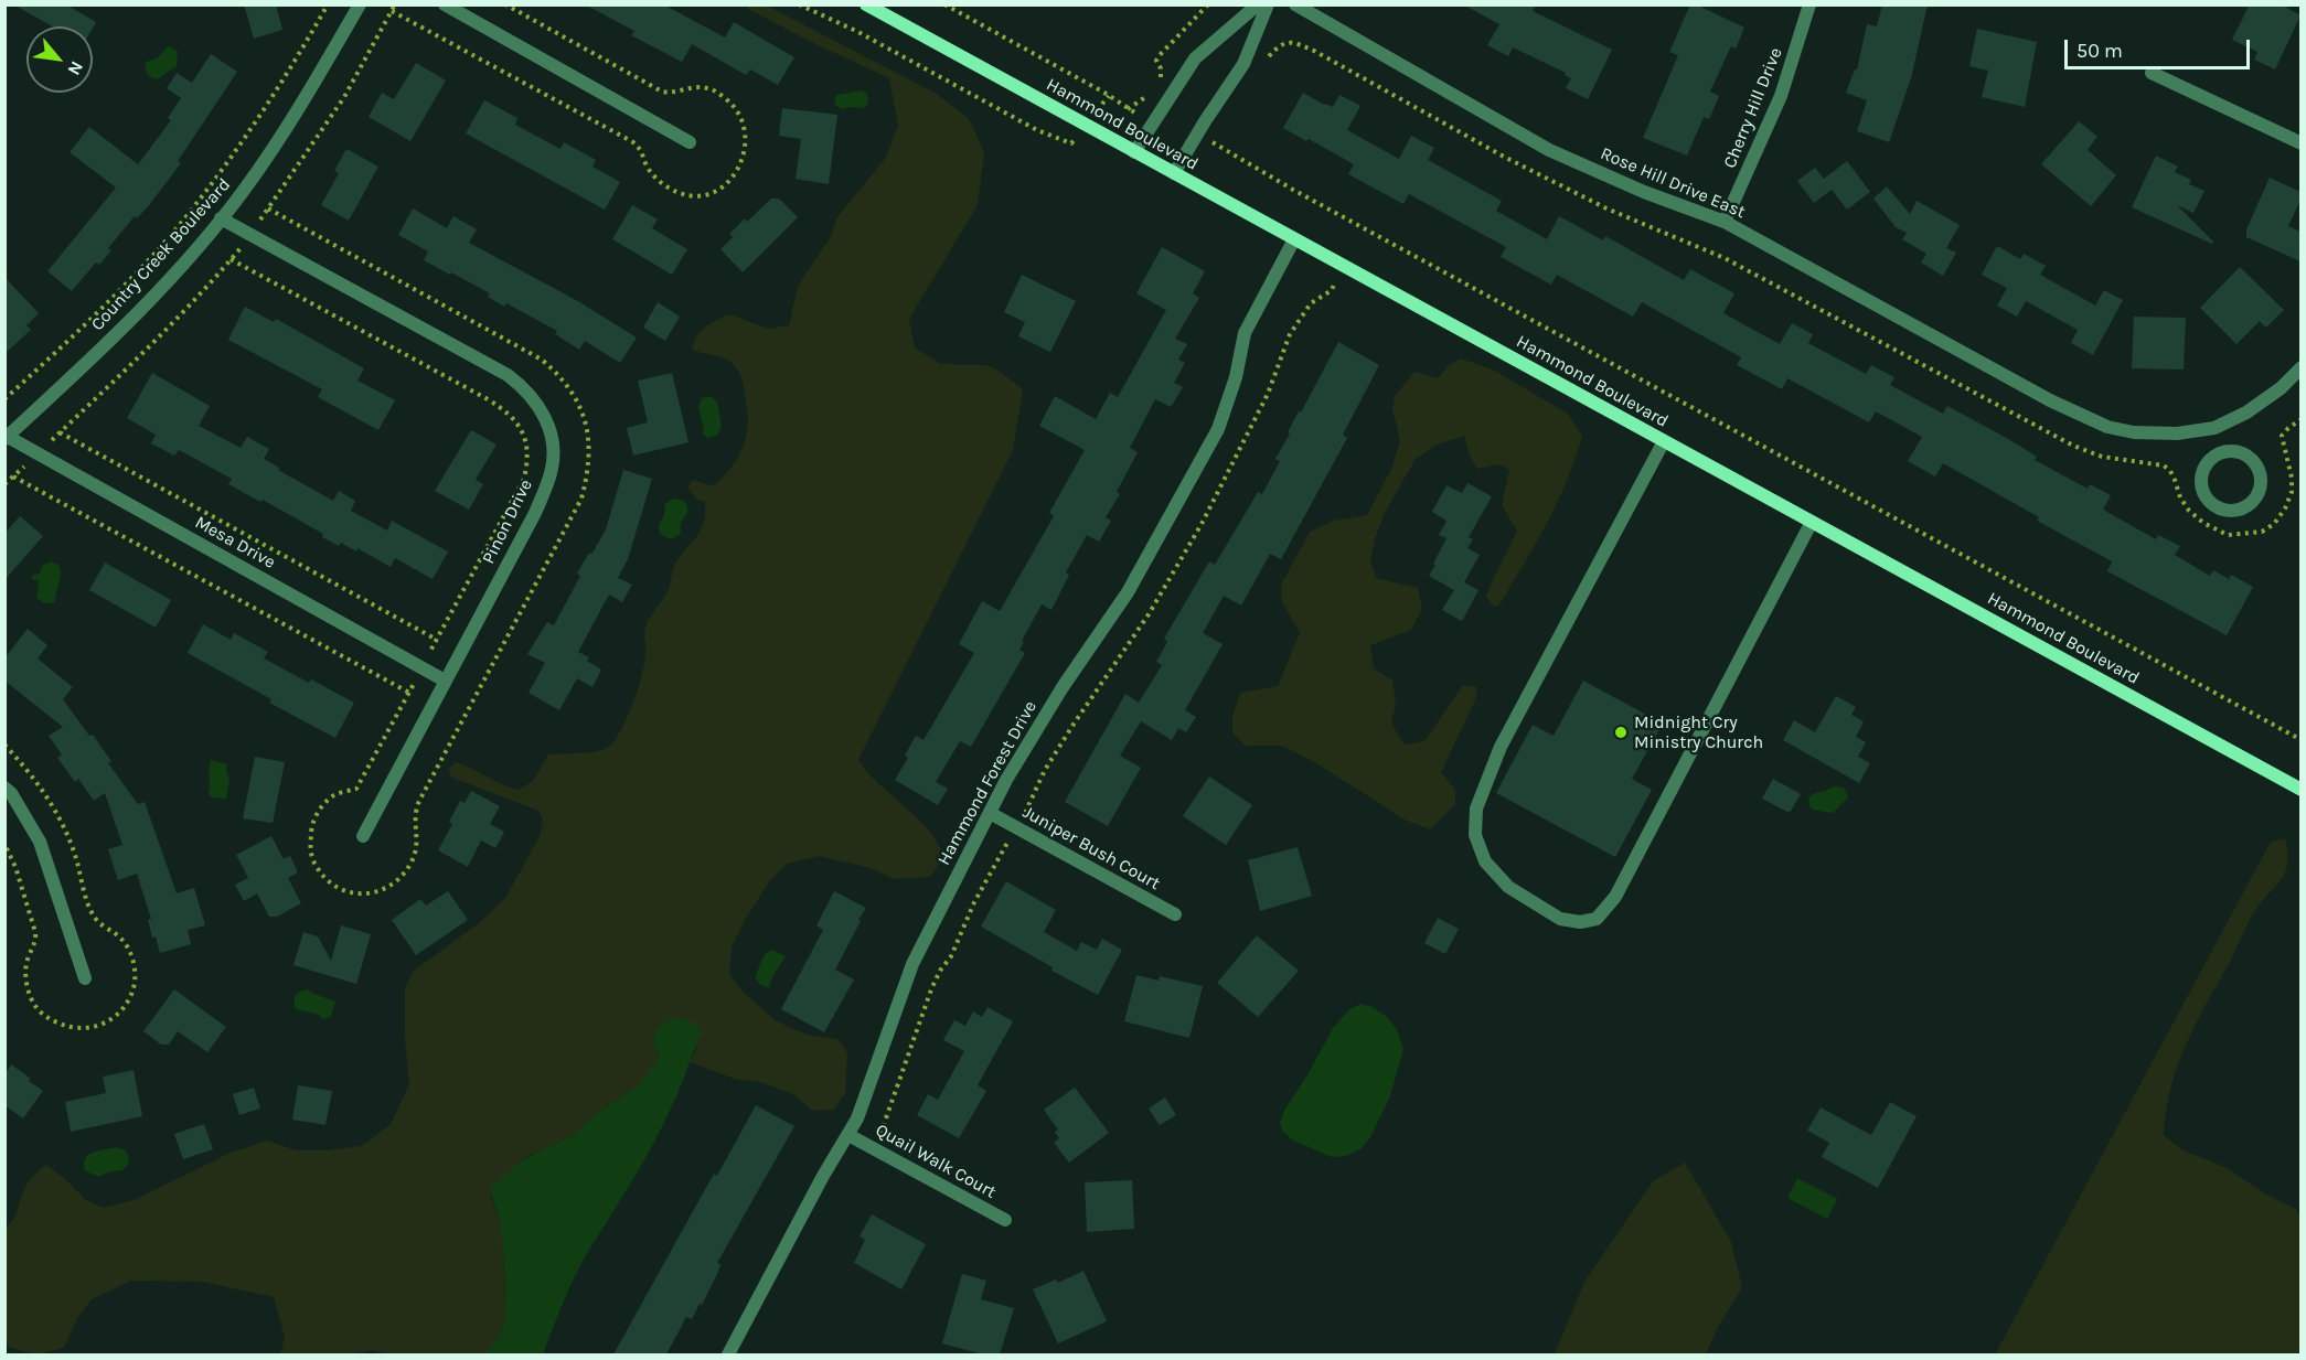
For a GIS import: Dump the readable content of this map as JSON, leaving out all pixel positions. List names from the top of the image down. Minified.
{"streets":{"street":["Cherry Hill Drive","Hammond Boulevard","Rose Hill Drive East","Country Creek Boulevard","Pinon Drive","Mesa Drive","Hammond Forest Drive","Juniper Bush Court","Quail Walk Court"]},"crossings":[["Cherry Hill Drive","Rose Hill Drive East"],["Hammond Boulevard","Hammond Forest Drive"],["Country Creek Boulevard","Pinon Drive"],["Country Creek Boulevard","Mesa Drive"],["Pinon Drive","Mesa Drive"],["Hammond Forest Drive","Juniper Bush Court"],["Hammond Forest Drive","Quail Walk Court"]],"places":["Midnight Cry Ministry Church"],"scale_bar":"50 m","north":"bottom right"}
